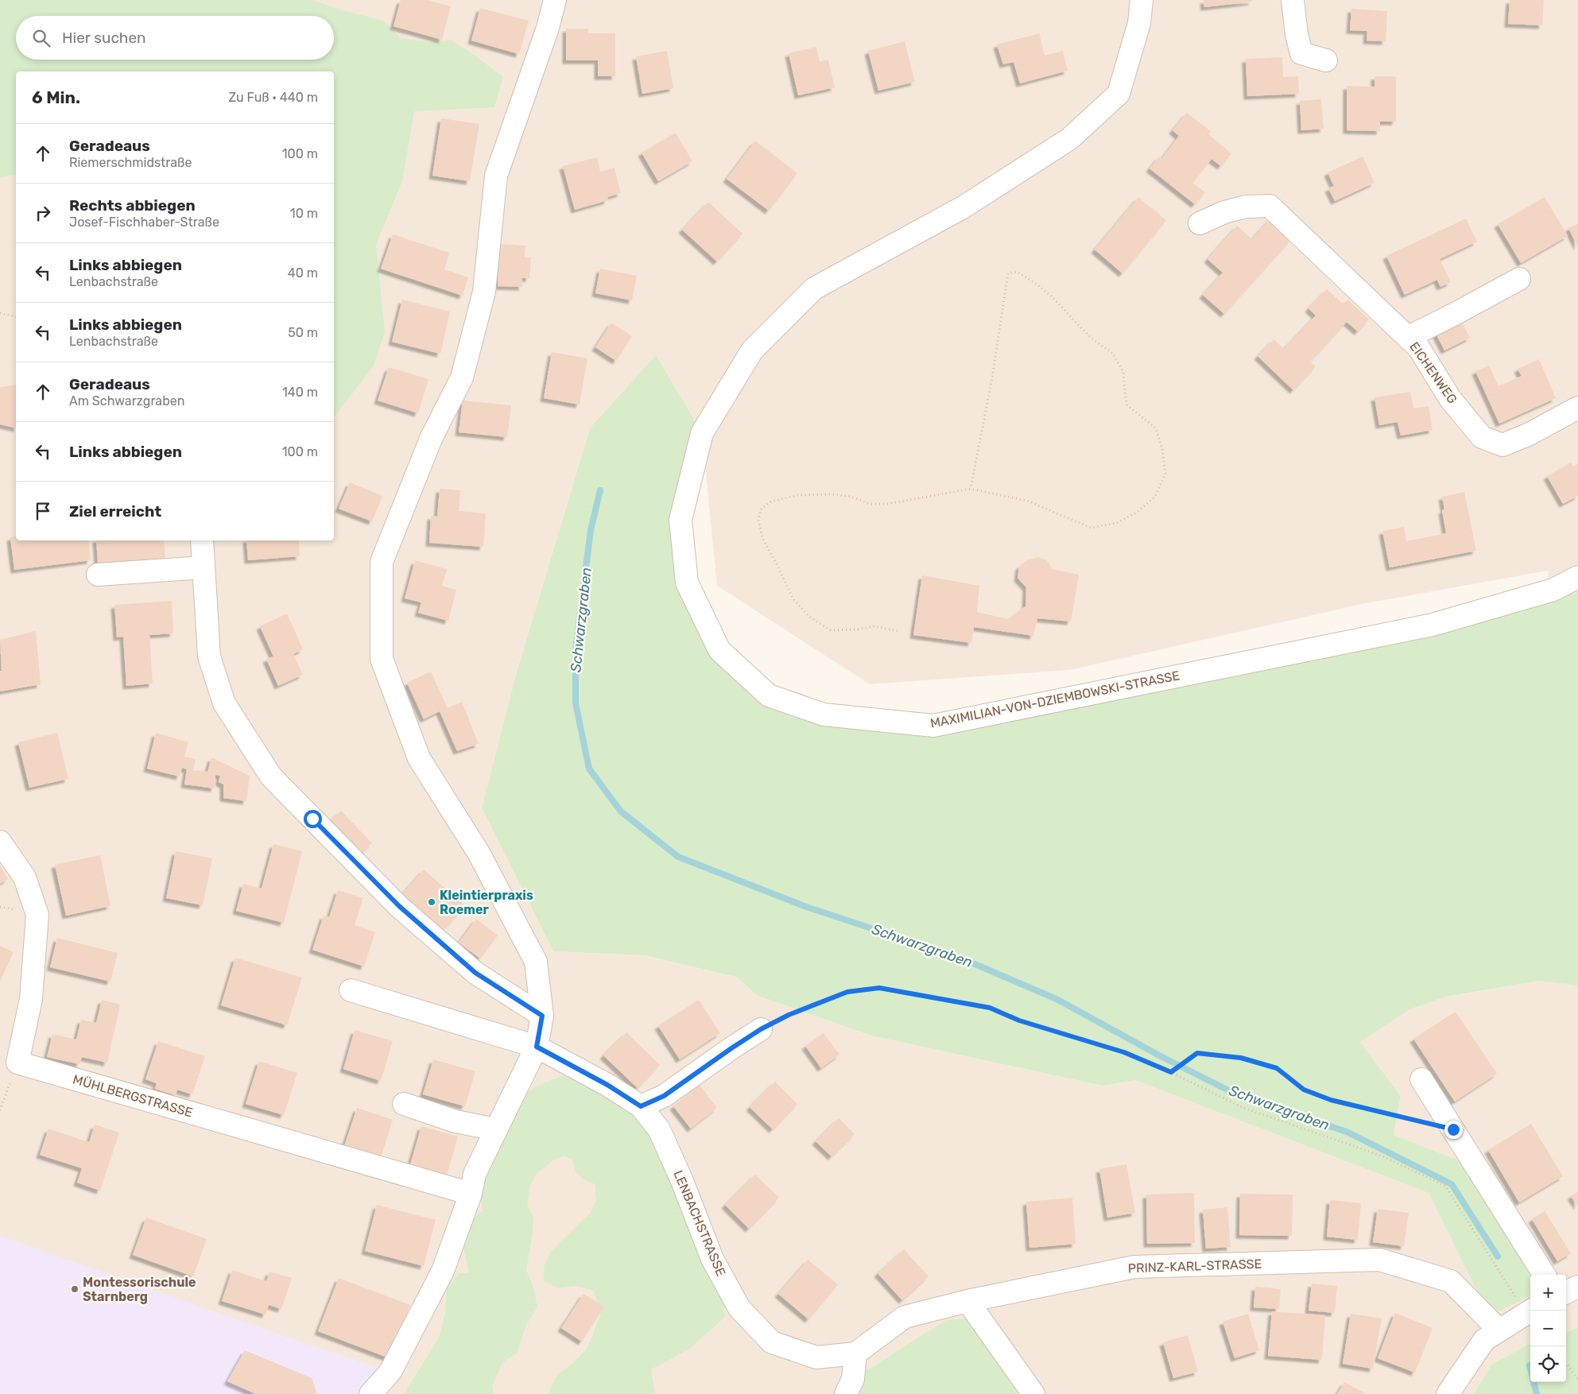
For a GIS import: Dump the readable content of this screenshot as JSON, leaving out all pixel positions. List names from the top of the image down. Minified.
{"streets":{"street":["EICHENWEG","MAXIMILIAN-VON-DZIEMBOWSKI-STRASSE","MÜHLBERGSTRASSE","LENBACHSTRASSE","PRINZ-KARL-STRASSE"]},"crossings":[["LENBACHSTRASSE","PRINZ-KARL-STRASSE"]],"water":["Schwarzgraben"],"places":["Kleintierpraxis Roemer","Montessorischule Starnberg"],"page":{"search":"Hier suchen","heading":["6 Min.","Zu Fuß · 440 m"],"list":[["Geradeaus","Riemerschmidstraße","100 m"],["Rechts abbiegen","Josef-Fischhaber-Straße","10 m"],["Links abbiegen","Lenbachstraße","40 m"],["Links abbiegen","Lenbachstraße","50 m"],["Geradeaus","Am Schwarzgraben","140 m"],["Links abbiegen","100 m"],"Ziel erreicht"],"map_buttons":["+","−"]}}
